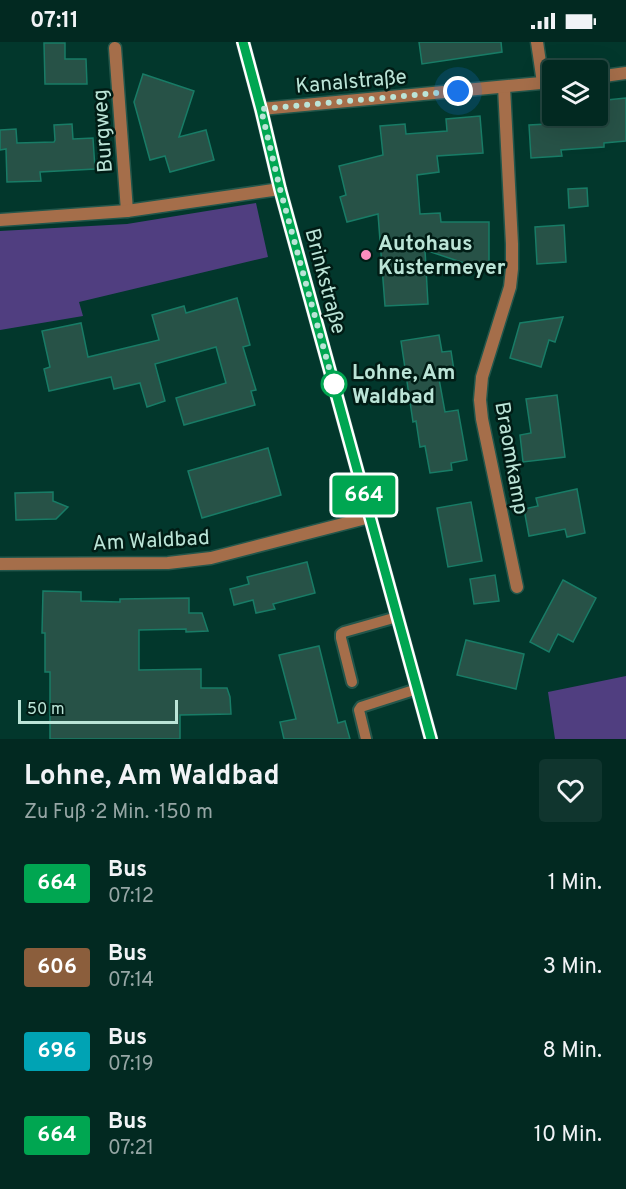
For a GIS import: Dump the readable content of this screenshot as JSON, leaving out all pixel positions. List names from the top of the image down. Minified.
{"streets":{"street":["Kanalstraße","Burgweg","Brinkstraße","Braomkamp","Am Waldbad"]},"crossings":[["Kanalstraße","Brinkstraße"],["Kanalstraße","Braomkamp"],["Brinkstraße","Am Waldbad"]],"places":["Autohaus Küstermeyer","Lohne, Am Waldbad"],"lines":["bus line 664"],"scale_bar":"50 m","page":{"status":"07:11","on_map":"664","scale":"50 m","heading":["Lohne, Am Waldbad","Zu Fuß · 2 Min. · 150 m"],"list":[{"mark":"664","name":"Bus","note":"07:12","value":"1 Min."},{"mark":"606","name":"Bus","note":"07:14","value":"3 Min."},{"mark":"696","name":"Bus","note":"07:19","value":"8 Min."},{"mark":"664","name":"Bus","note":"07:21","value":"10 Min."}]}}
